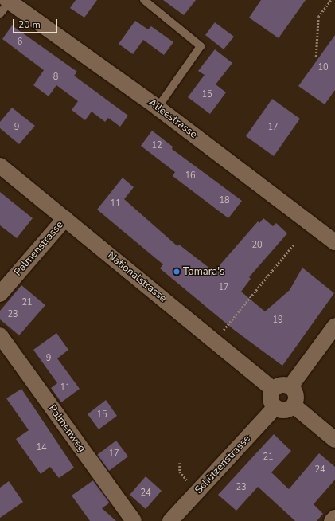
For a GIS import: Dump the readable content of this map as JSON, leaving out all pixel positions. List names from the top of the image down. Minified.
{"streets":{"street":["Alleestrasse","Palmenstrasse","Nationalstrasse","Palmenweg","Schützenstrasse"]},"crossings":[["Palmenstrasse","Nationalstrasse"],["Nationalstrasse","Schützenstrasse"]],"places":["Tamara's"],"house_numbers":["6","10","8","15","9","17","12","16","18","11","20","17","21","23","19","9","11","15","14","17","21","24","23","24"],"scale_bar":"20 m"}
